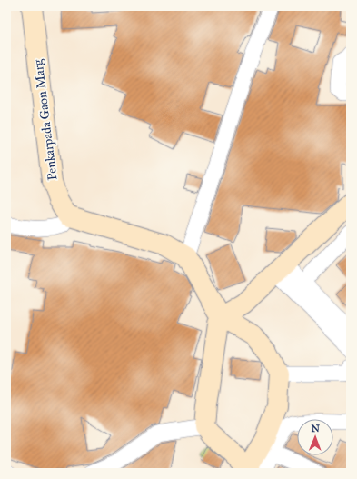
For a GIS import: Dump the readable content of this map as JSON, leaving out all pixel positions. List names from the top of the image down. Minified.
{"streets":{"street":["Penkarpada Gaon Marg"]},"north":"top"}
